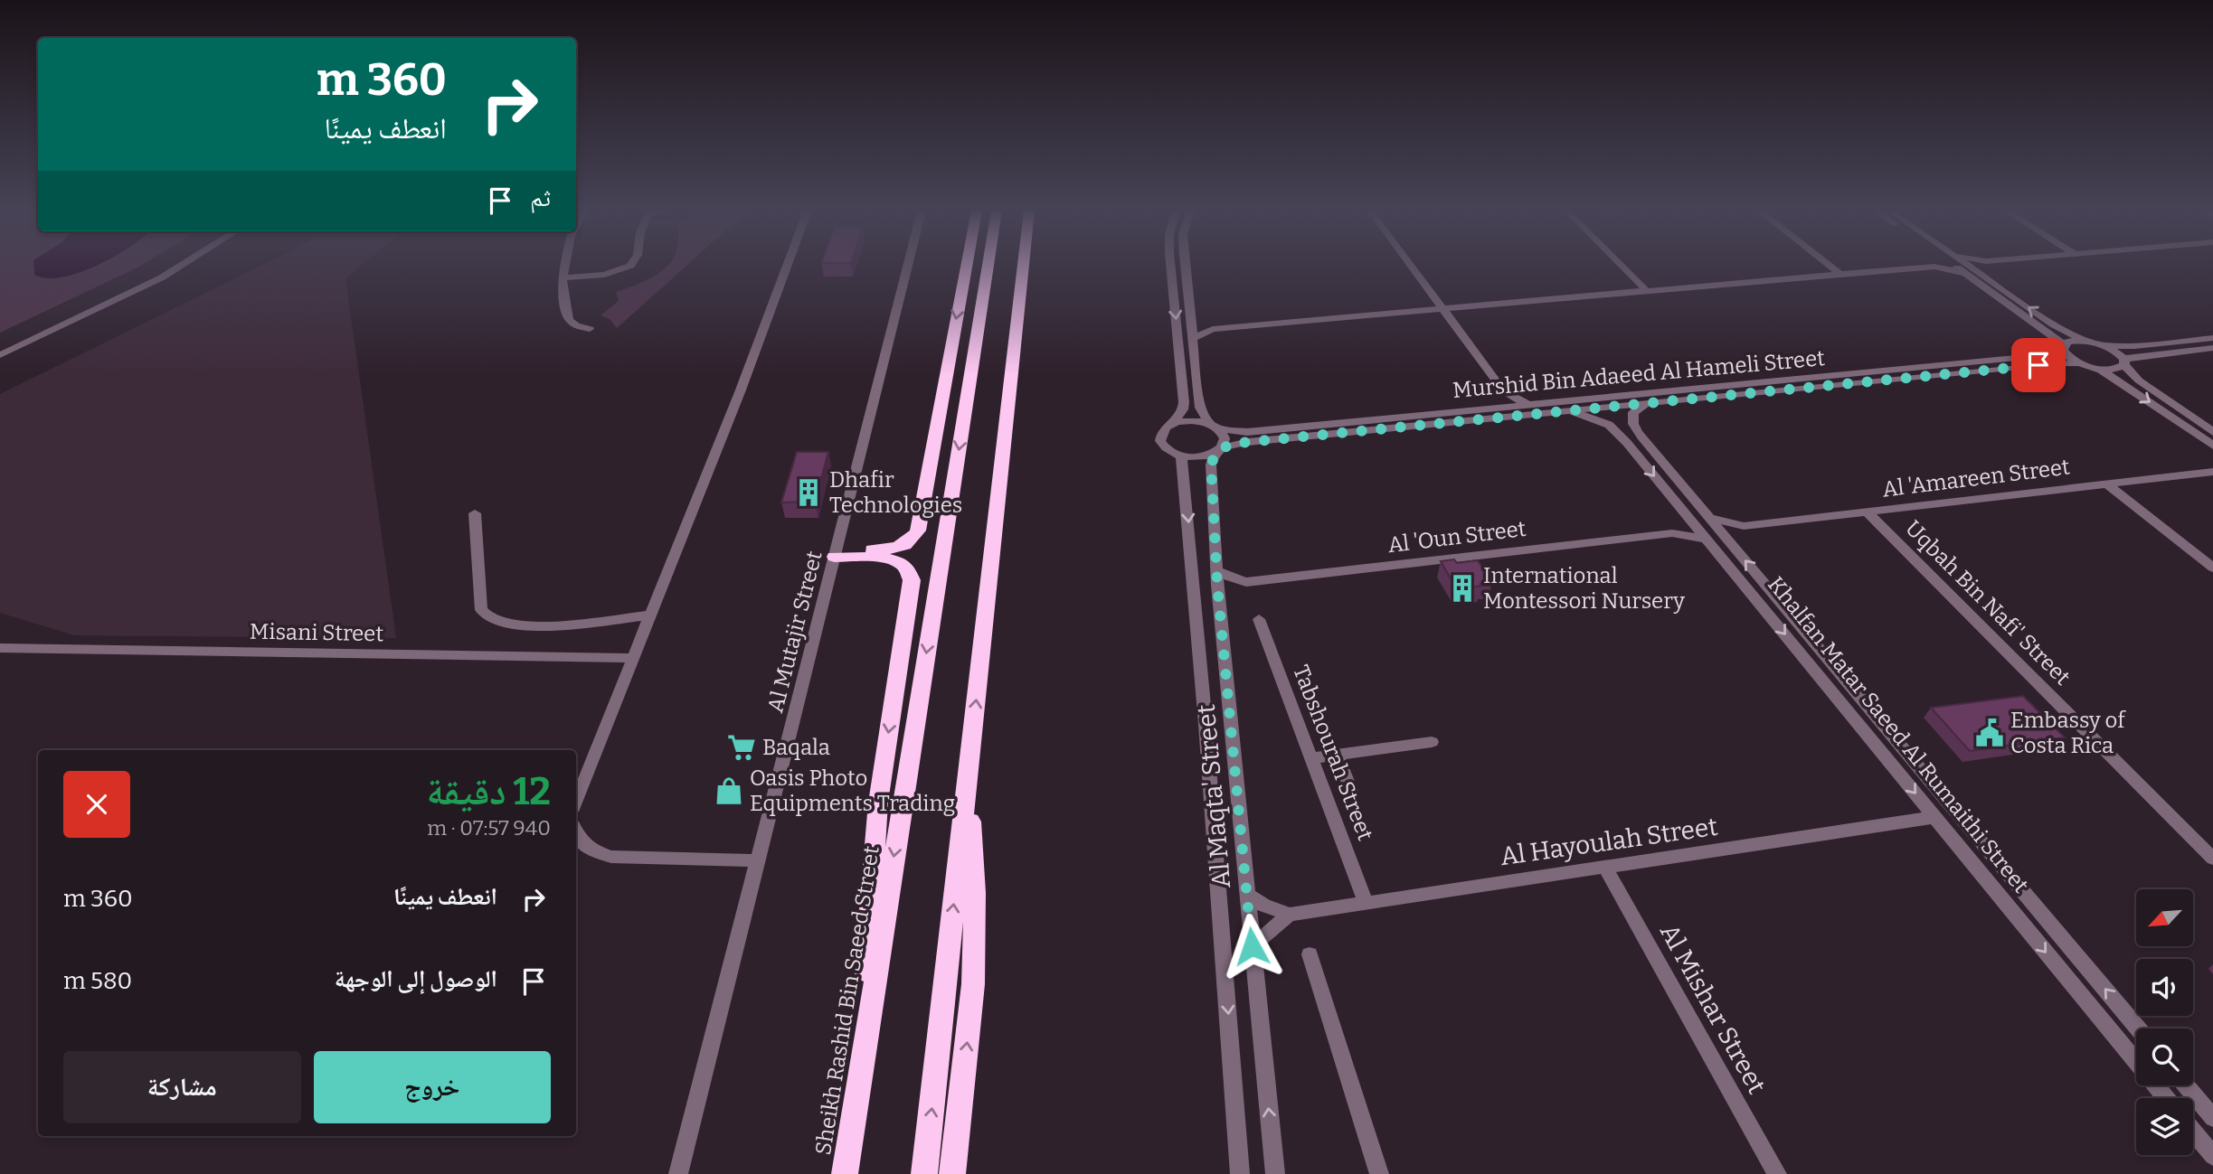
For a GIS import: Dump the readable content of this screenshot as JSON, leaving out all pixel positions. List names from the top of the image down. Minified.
{"streets":{"highway":["Sheikh Rashid Bin Saeed Street"],"street":["Murshid Bin Adaeed Al Hameli Street","Al 'Amareen Street","Al 'Oun Street","Uqbah Bin Nafi' Street","Al Mutajir Street","Misani Street","Khalfan Matar Saeed Al Rumaithi Street","Tabshourah Street","Al Maqta' Street","Al Hayoulah Street","Al Mishar Street"]},"crossings":[["Murshid Bin Adaeed Al Hameli Street","Khalfan Matar Saeed Al Rumaithi Street"],["Murshid Bin Adaeed Al Hameli Street","Al Maqta' Street"],["Al 'Amareen Street","Uqbah Bin Nafi' Street"],["Al 'Amareen Street","Khalfan Matar Saeed Al Rumaithi Street"],["Al 'Oun Street","Khalfan Matar Saeed Al Rumaithi Street"],["Al 'Oun Street","Al Maqta' Street"],["Khalfan Matar Saeed Al Rumaithi Street","Al Hayoulah Street"],["Tabshourah Street","Al Hayoulah Street"],["Al Hayoulah Street","Al Mishar Street"]],"places":{"building":["Dhafir Technologies","International Montessori Nursery"],"public building":["Embassy of Costa Rica"],"supermarket":["Baqala"],"shop":["Oasis Photo Equipments Trading"]},"north":"bottom left","page":{"turn":["360 m","انعطف يمينًا"],"then":"ثم","heading":["12 دقيقة","940 m · 07:57"],"list":[{"name":"انعطف يمينًا","value":"360 m"},{"name":"الوصول إلى الوجهة","value":"580 m"}],"buttons":["خروج","مشاركة"]}}
